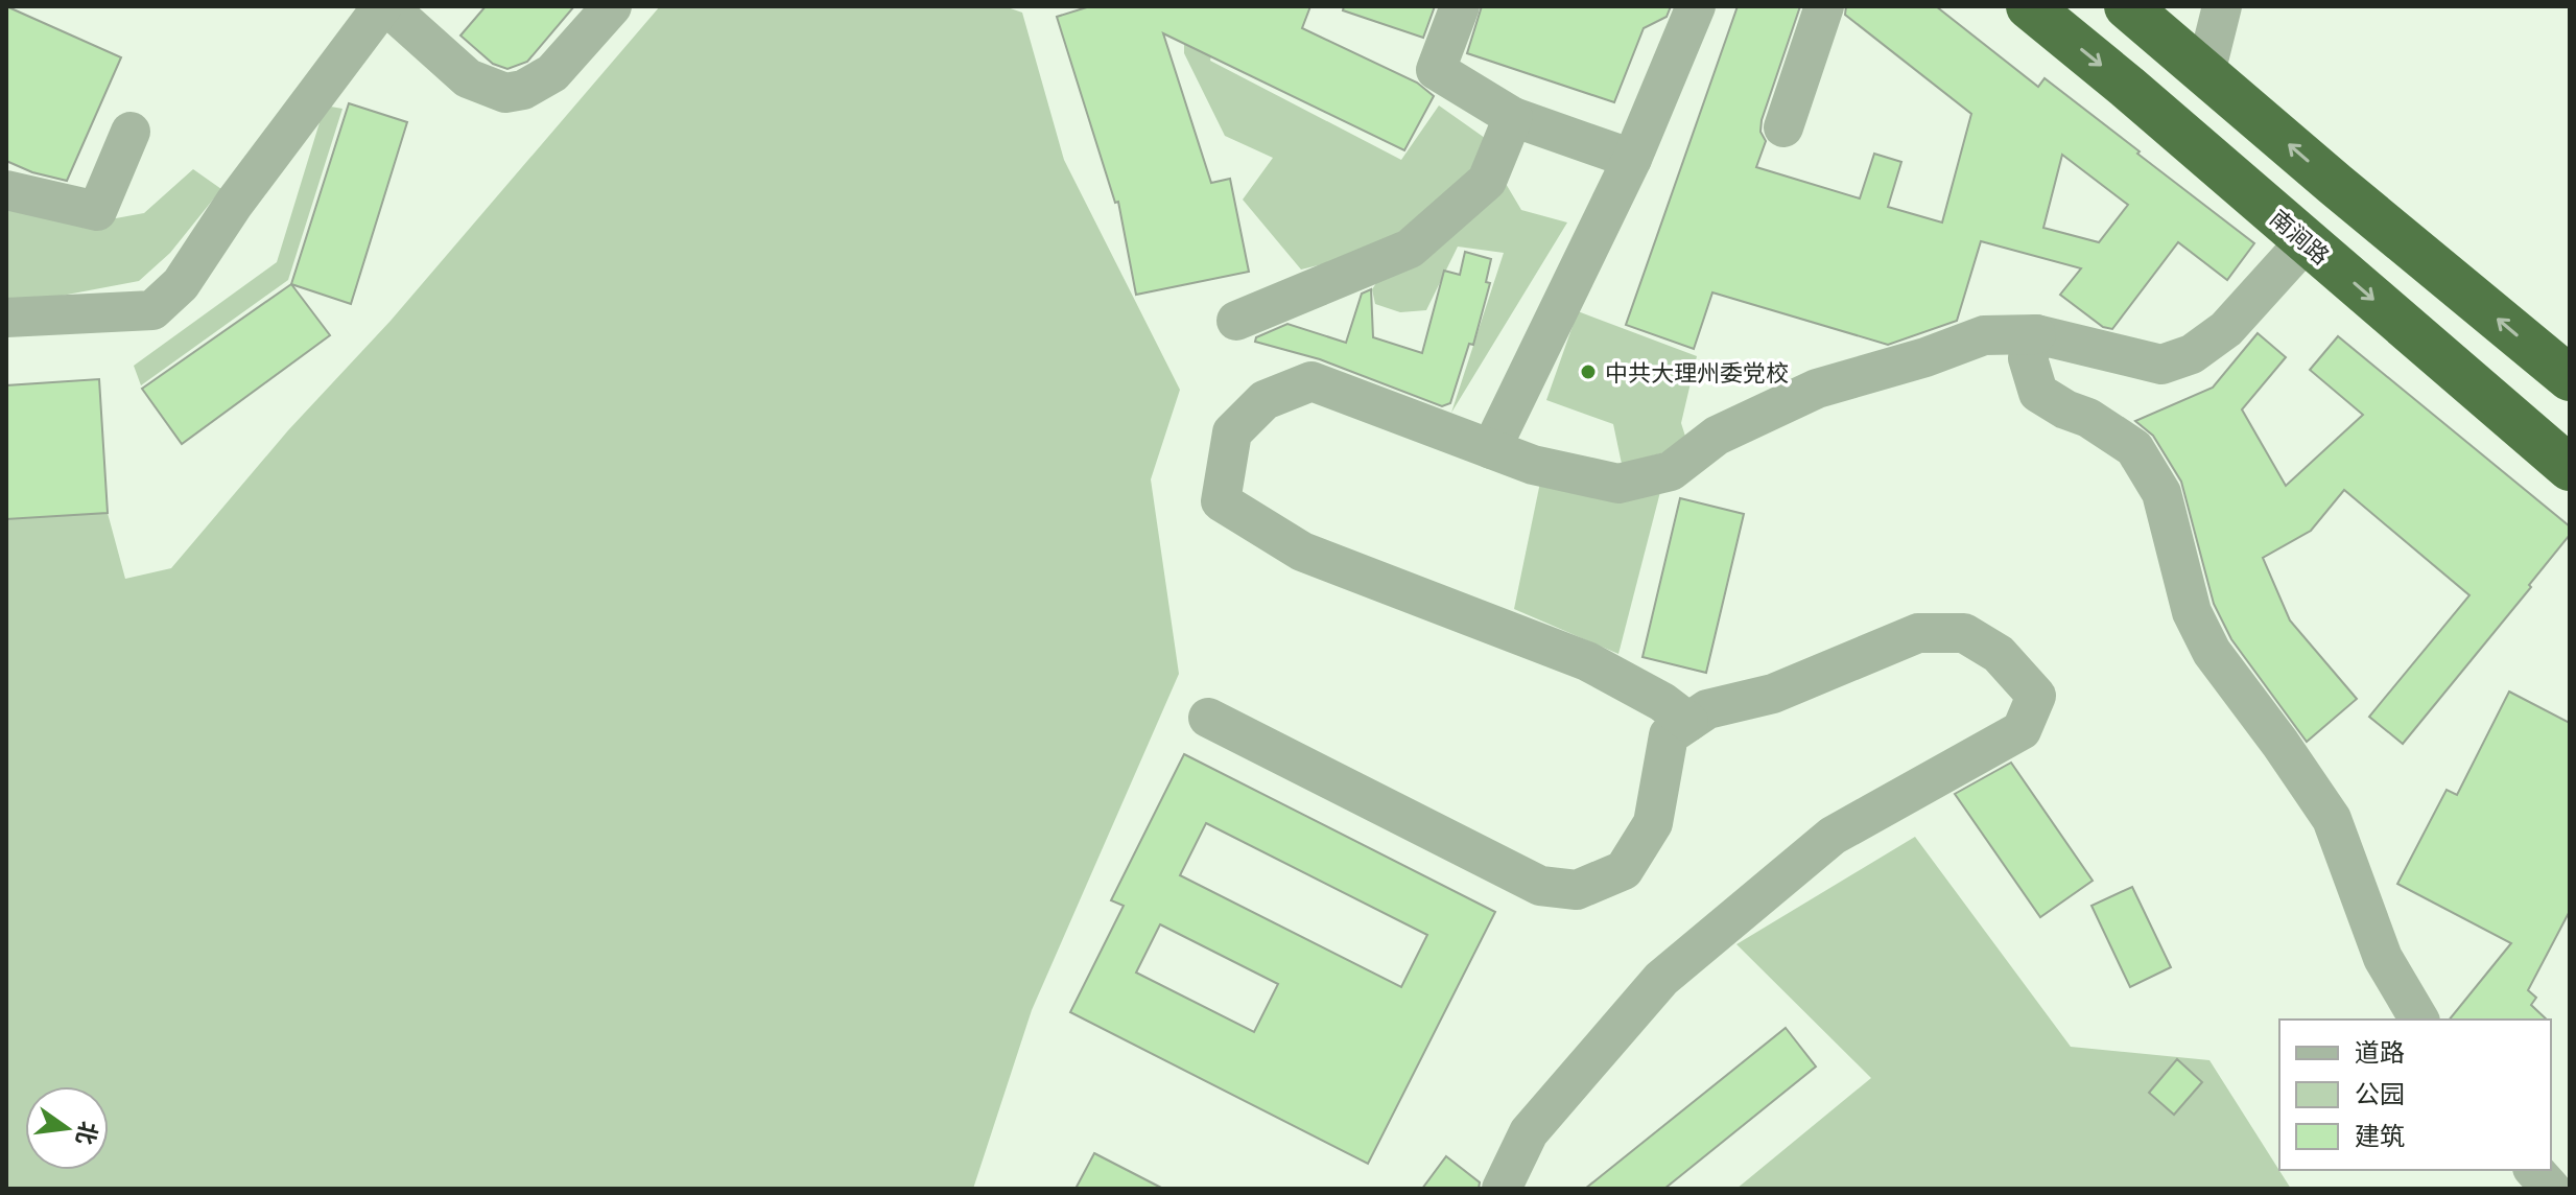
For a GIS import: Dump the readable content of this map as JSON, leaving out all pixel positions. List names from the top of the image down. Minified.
{"streets":{"highway":["南涧路"]},"places":["中共大理州委党校"],"legend":["道路","公园","建筑"],"north":"right"}
